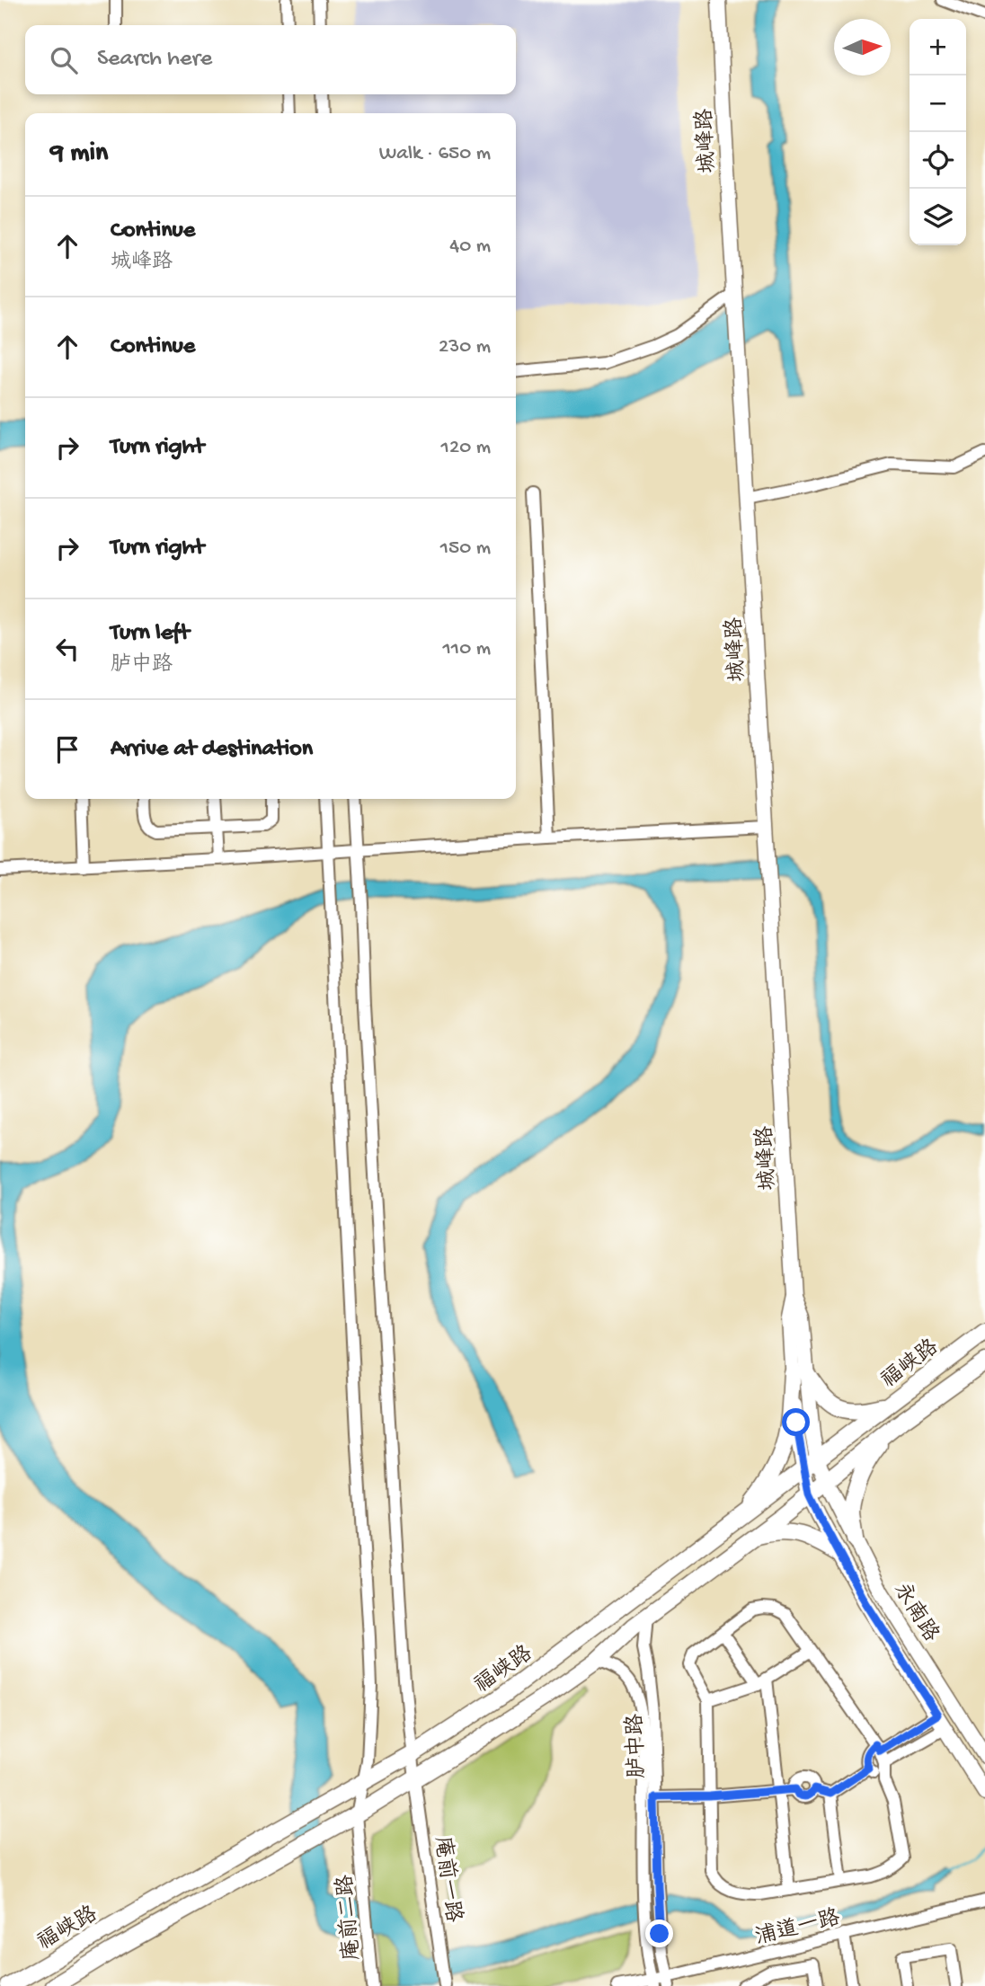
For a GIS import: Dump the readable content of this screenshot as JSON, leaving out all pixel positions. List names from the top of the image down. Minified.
{"streets":{"highway":["福峡路"],"main road":["城峰路","永南路"],"street":["胪中路","庵前一路","庵前二路","浦道一路"]},"crossings":[["城峰路","福峡路"],["城峰路","永南路"],["福峡路","永南路"],["福峡路","胪中路"],["福峡路","庵前一路"],["福峡路","庵前二路"],["胪中路","浦道一路"]],"north":"right","page":{"map_buttons":["+","−"],"search":"Search here","heading":["9 min","Walk · 650 m"],"list":[["Continue","城峰路","40 m"],["Continue","230 m"],["Turn right","120 m"],["Turn right","150 m"],["Turn left","胪中路","110 m"],"Arrive at destination"]}}
